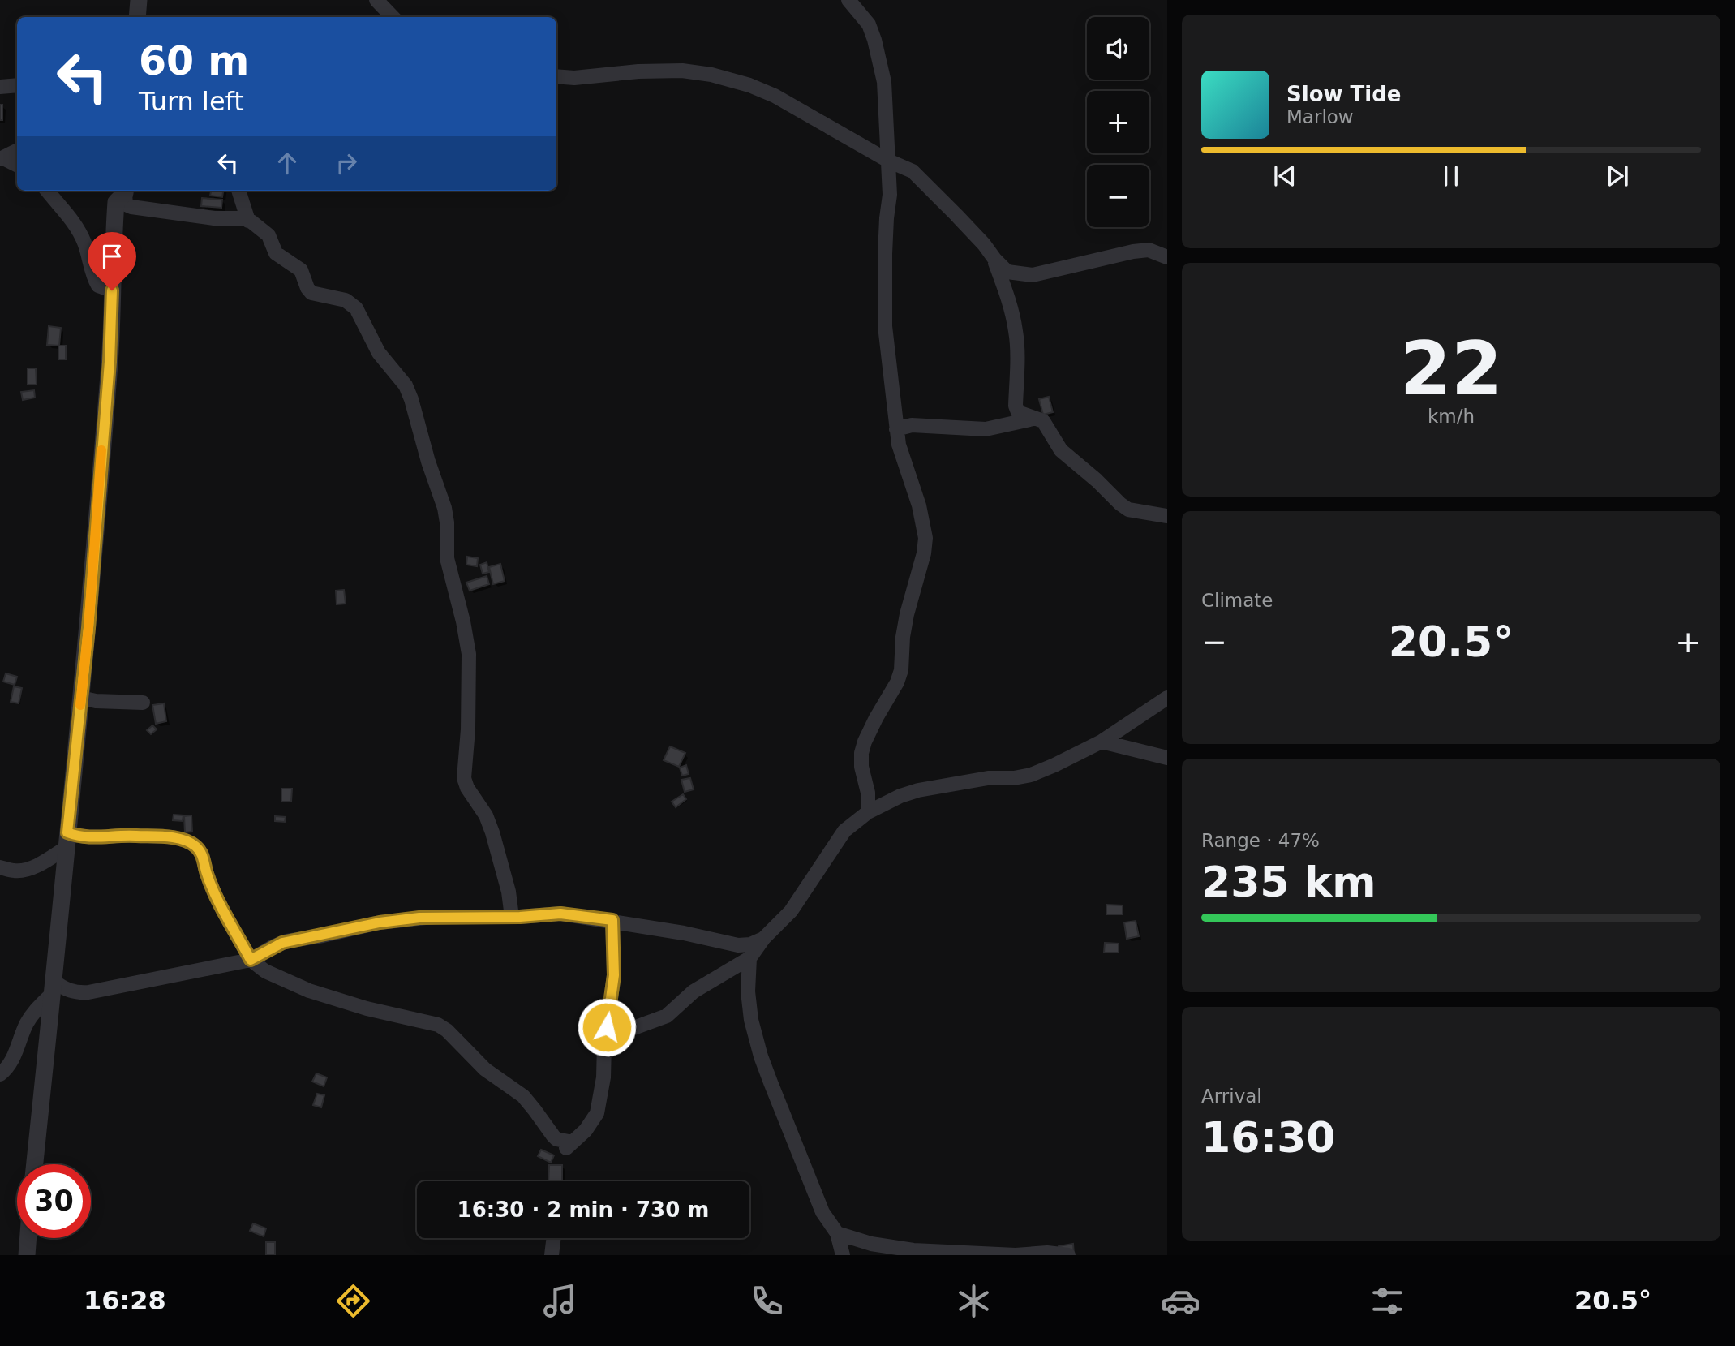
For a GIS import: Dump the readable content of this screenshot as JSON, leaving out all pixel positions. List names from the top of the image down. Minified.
{"page":{"map_buttons":["+","−"],"turn":["60 m","Turn left"],"song":["Slow Tide","Marlow"],"tile":[["22","km/h"],"Climate",["Range · 47%","235 km"],["Arrival","16:30"]],"heat":["−","20.5°","+"],"limit":"30","trip":"16:30 · 2 min · 730 m","tabs":["16:28","20.5°"]}}
